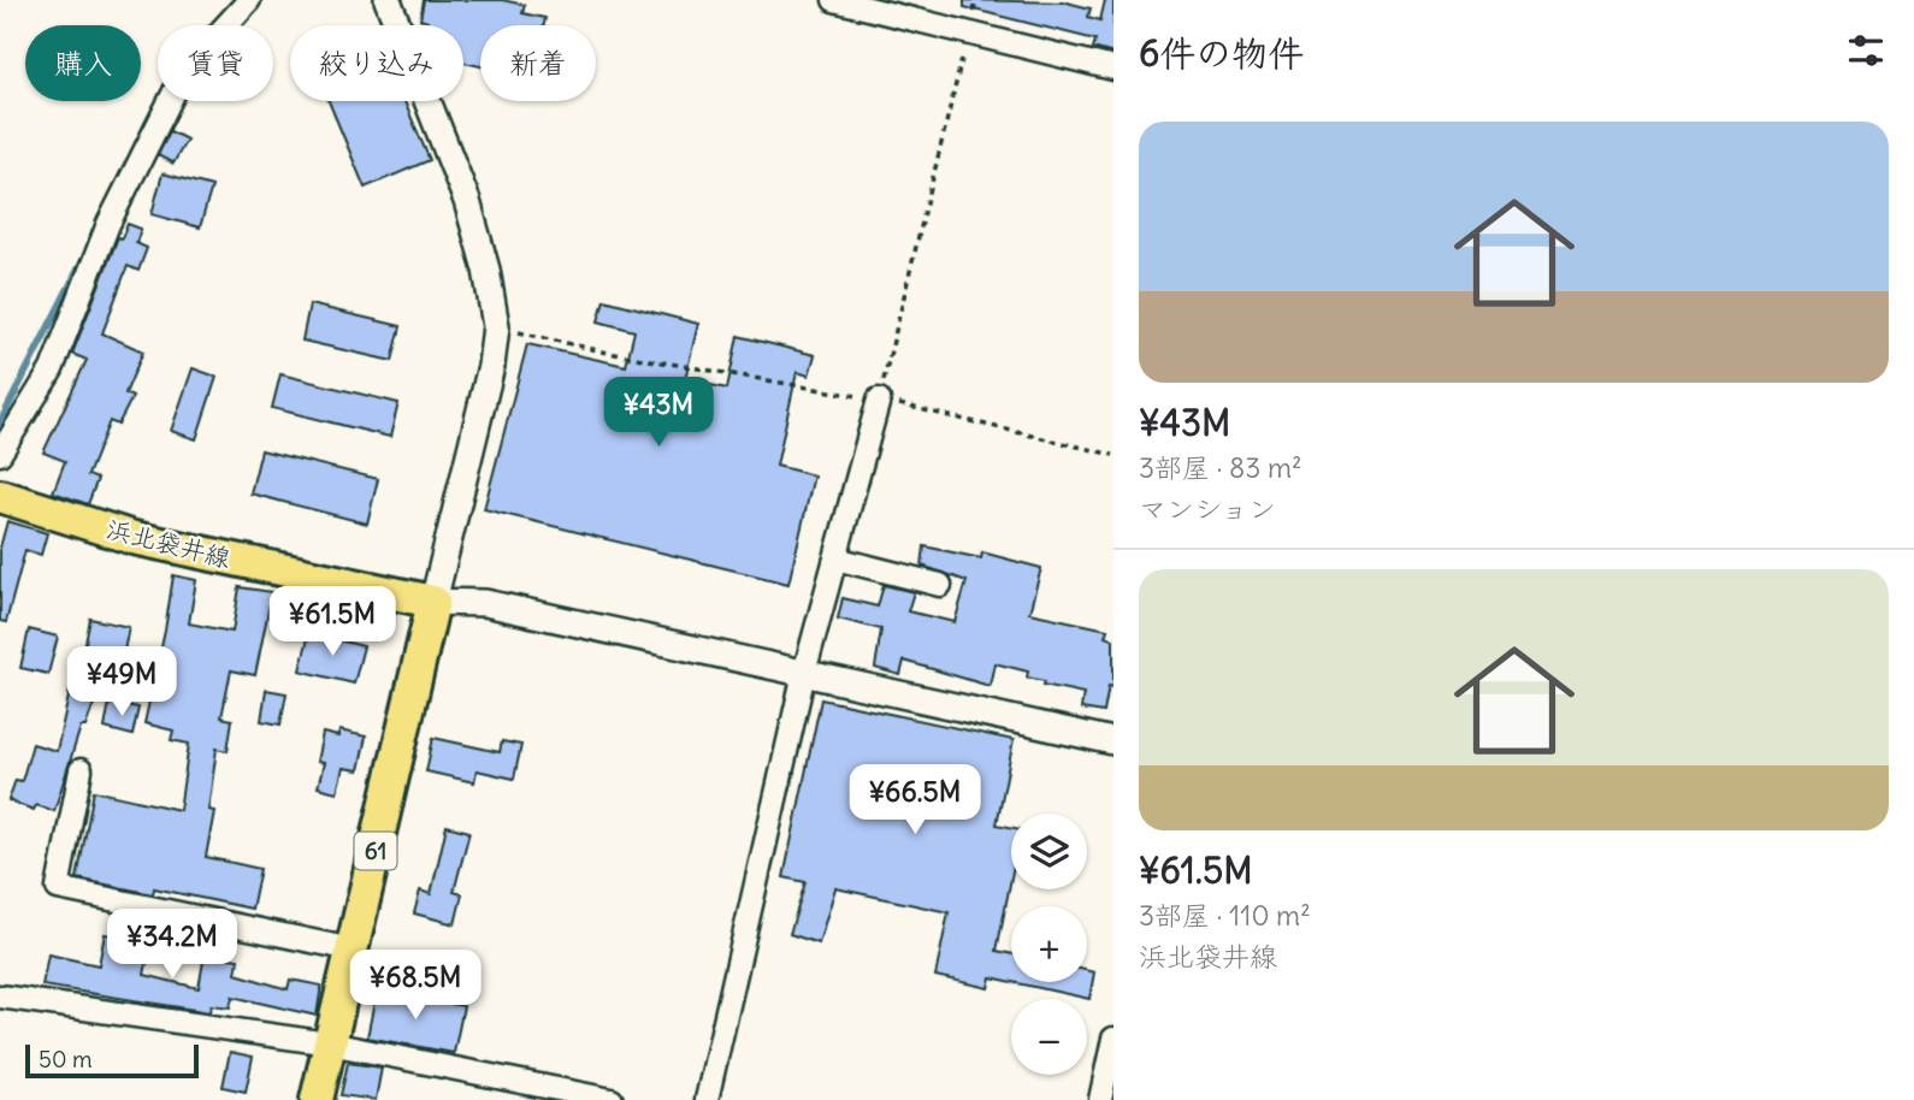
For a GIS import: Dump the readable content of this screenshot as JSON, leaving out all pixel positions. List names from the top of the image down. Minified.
{"streets":{"main road":["浜北袋井線","61"]},"crossings":[["浜北袋井線","61"]],"scale_bar":"50 m","page":{"heading":"6件の物件","chip":["購入","賃貸","絞り込み","新着"],"list":[{"name":"¥43M","note":"3部屋 · 83 m² · マンション"},{"name":"¥61.5M","note":"3部屋 · 110 m² · 浜北袋井線"}],"price":["¥43M","¥61.5M","¥49M","¥66.5M","¥34.2M","¥68.5M"],"map_buttons":["+","−"],"scale":"50 m"}}
